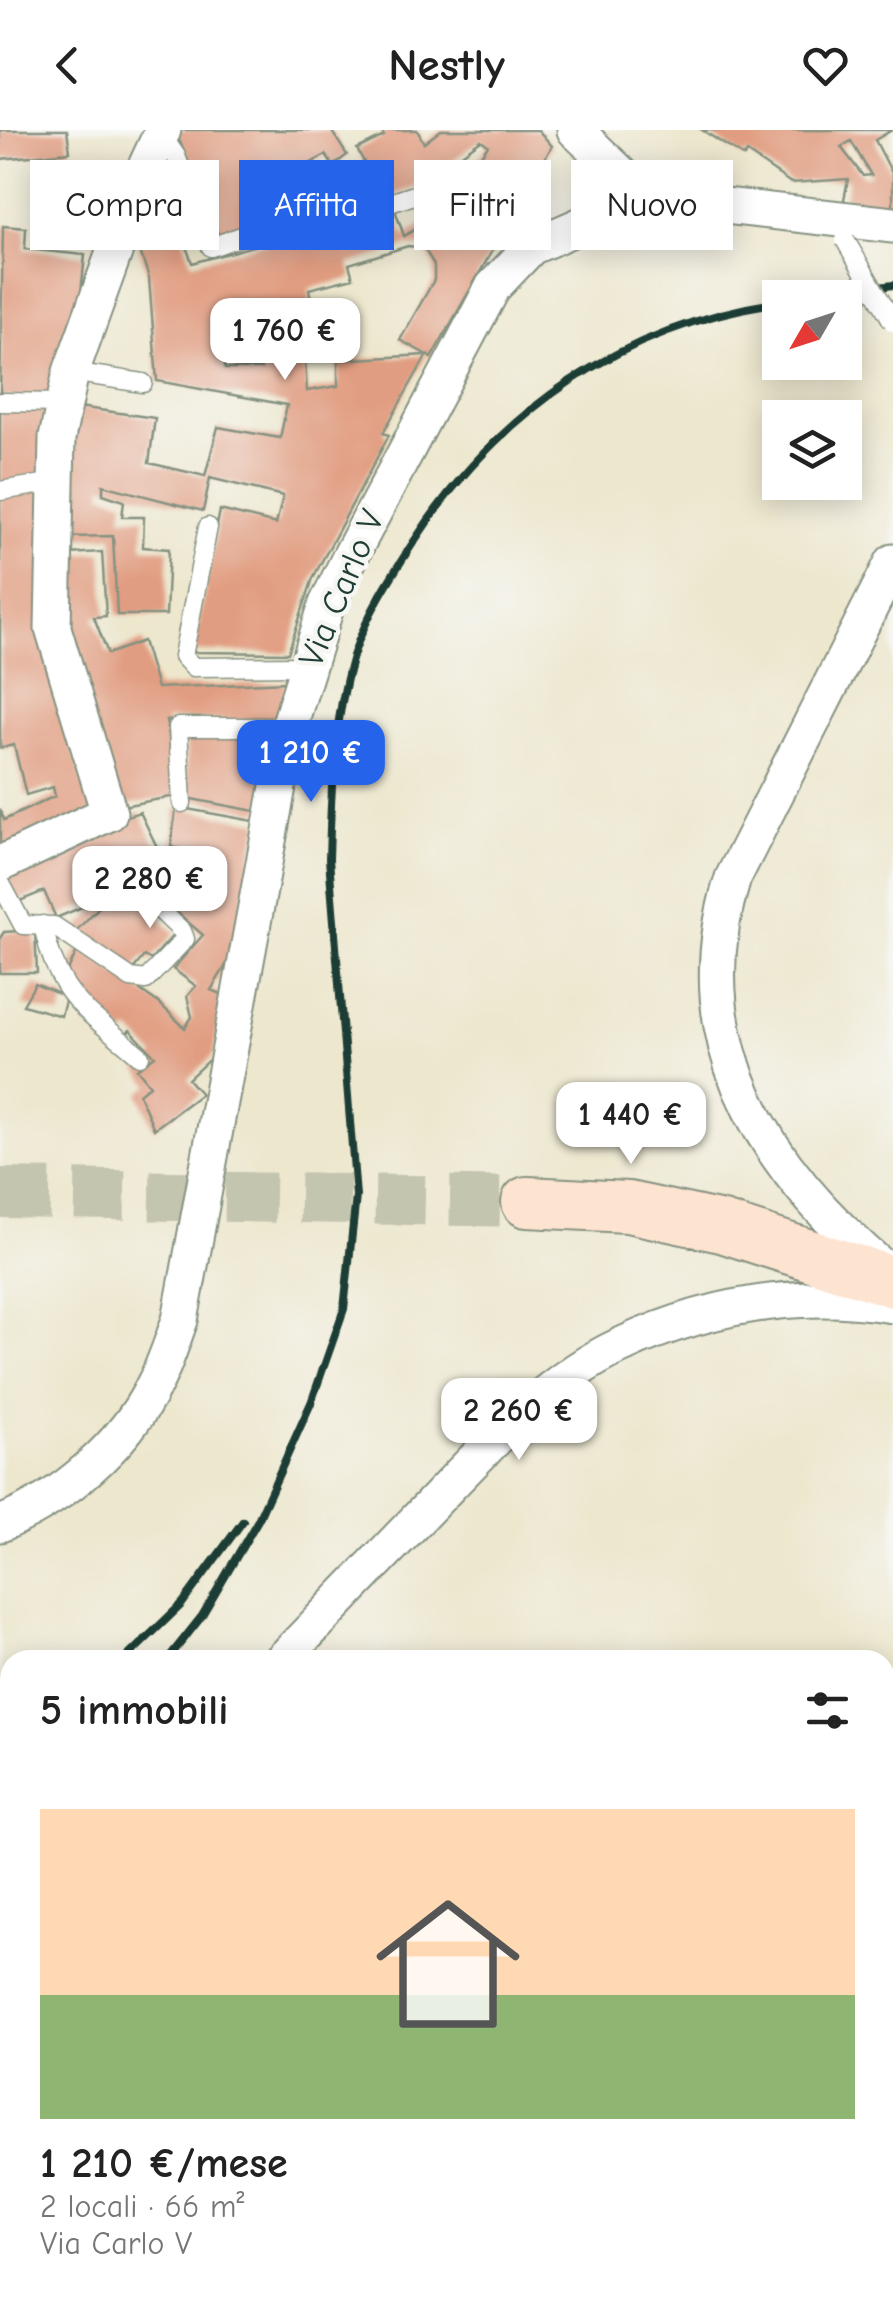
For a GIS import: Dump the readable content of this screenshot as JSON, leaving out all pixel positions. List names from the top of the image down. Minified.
{"streets":{"street":["Via Carlo V"]},"north":"bottom left","page":{"header":"Nestly","chip":["Compra","Affitta","Filtri","Nuovo"],"price":["1 760 €","1 210 €","2 280 €","1 440 €","2 260 €"],"heading":"5 immobili","list":[{"name":"1 210 €/mese","note":"2 locali · 66 m² · Via Carlo V"}]}}
